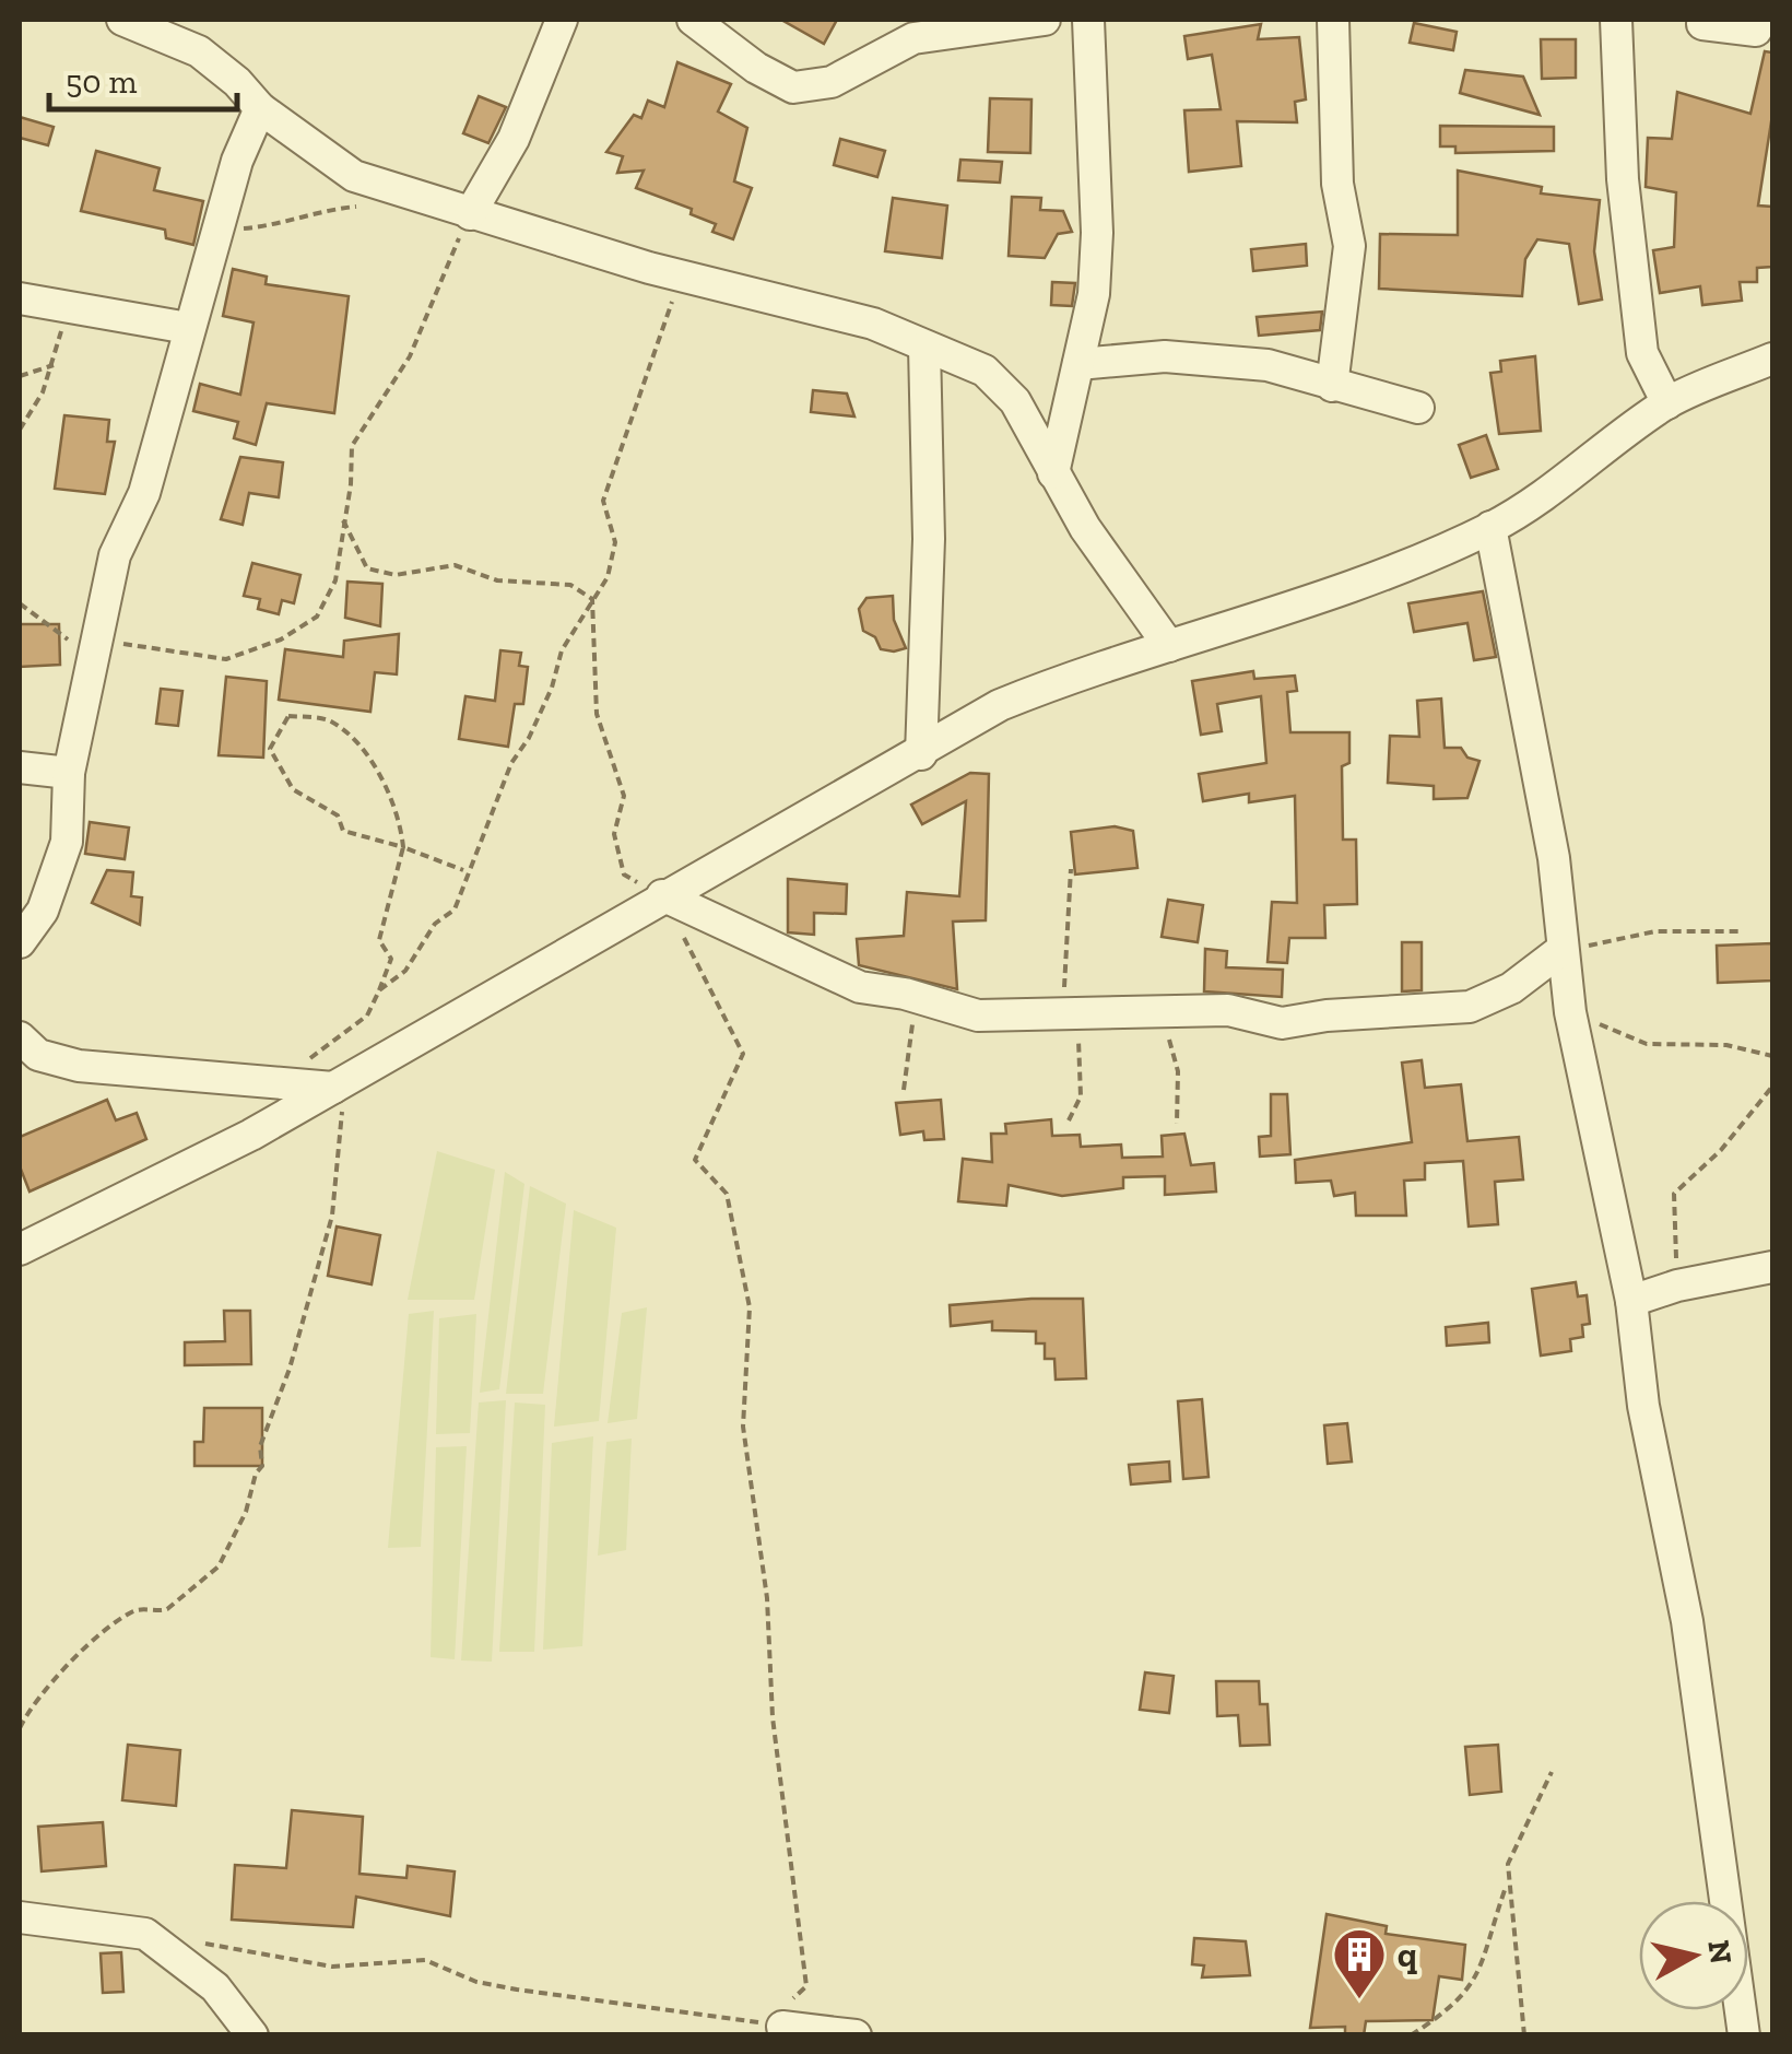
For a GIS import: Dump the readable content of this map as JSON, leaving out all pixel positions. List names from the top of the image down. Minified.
{"places":{"building":["q"]},"scale_bar":"50 m","north":"right"}
